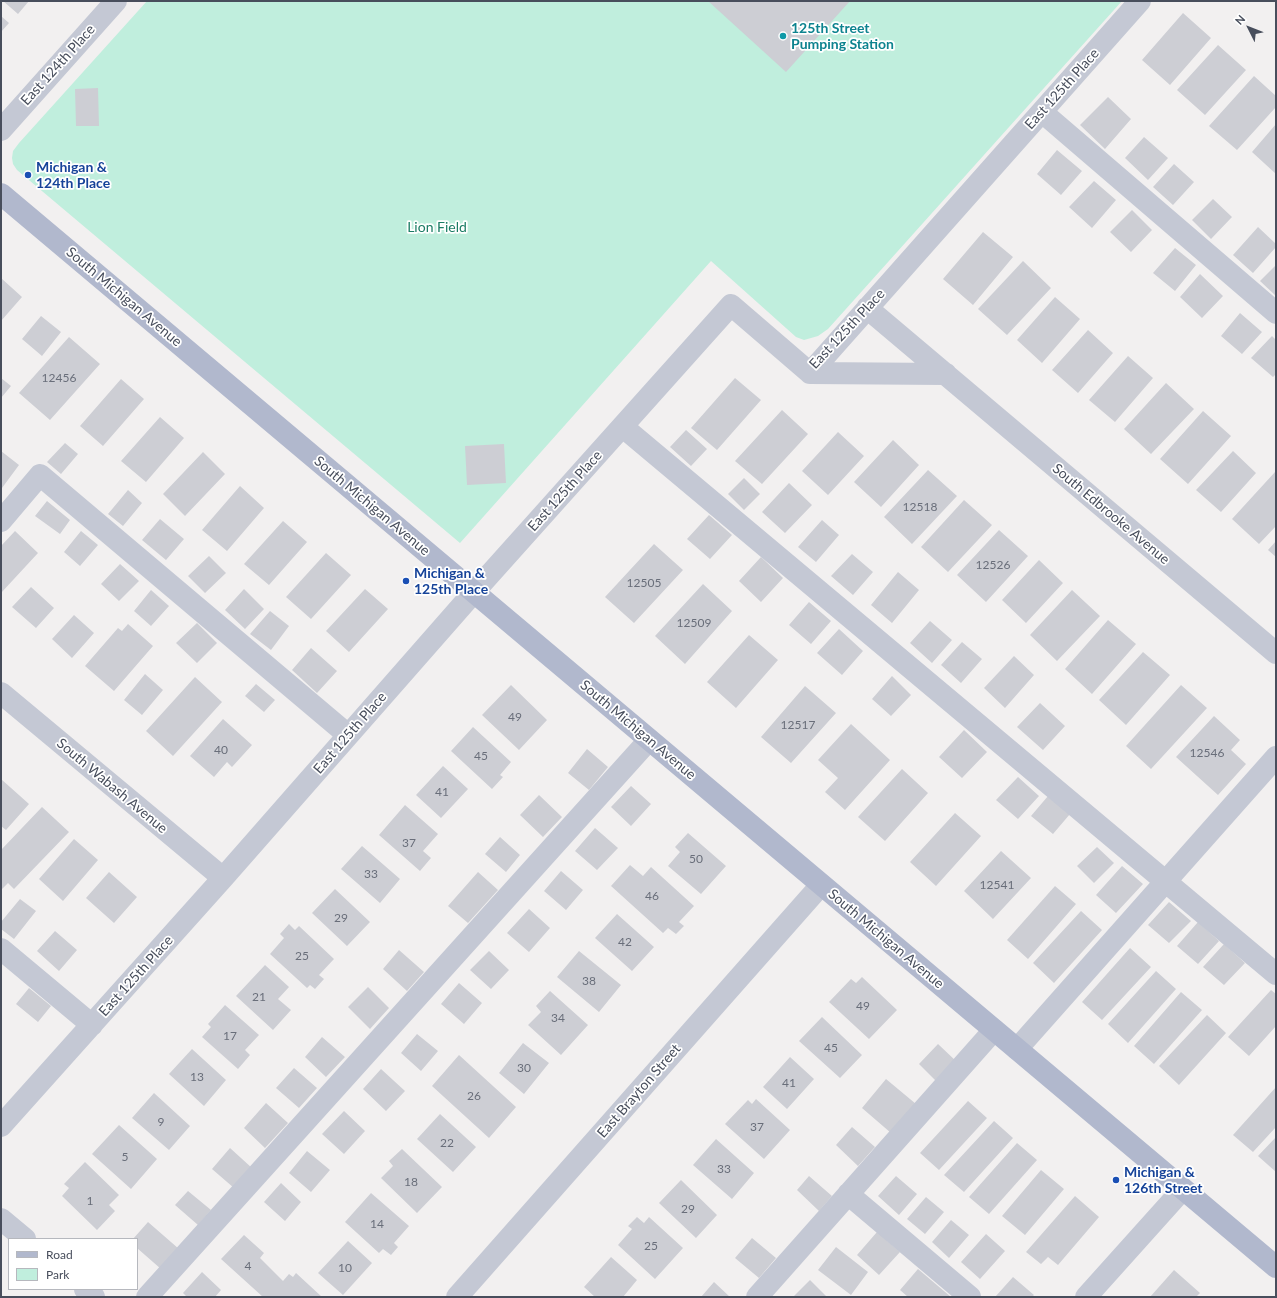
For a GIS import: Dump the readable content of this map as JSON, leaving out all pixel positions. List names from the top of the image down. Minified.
{"streets":{"main road":["South Michigan Avenue"],"street":["East 124th Place","East 125th Place","South Edbrooke Avenue","South Wabash Avenue","East Brayton Street"]},"crossings":[["East 125th Place","South Michigan Avenue"],["East 125th Place","South Edbrooke Avenue"],["East 125th Place","South Wabash Avenue"],["South Michigan Avenue","East Brayton Street"]],"parks":["Lion Field"],"places":["125th Street Pumping Station","Michigan & 124th Place","Michigan & 125th Place","Michigan & 126th Street"],"house_numbers":["12456","12518","12526","12505","12509","49","12517","40","12546","45","41","37","50","33","12541","46","29","42","25","38","21","49","34","17","45","30","13","41","26","9","37","22","5","33","18","1","29","14","25","4","10"],"legend":["Road","Park"],"north":"top left"}
